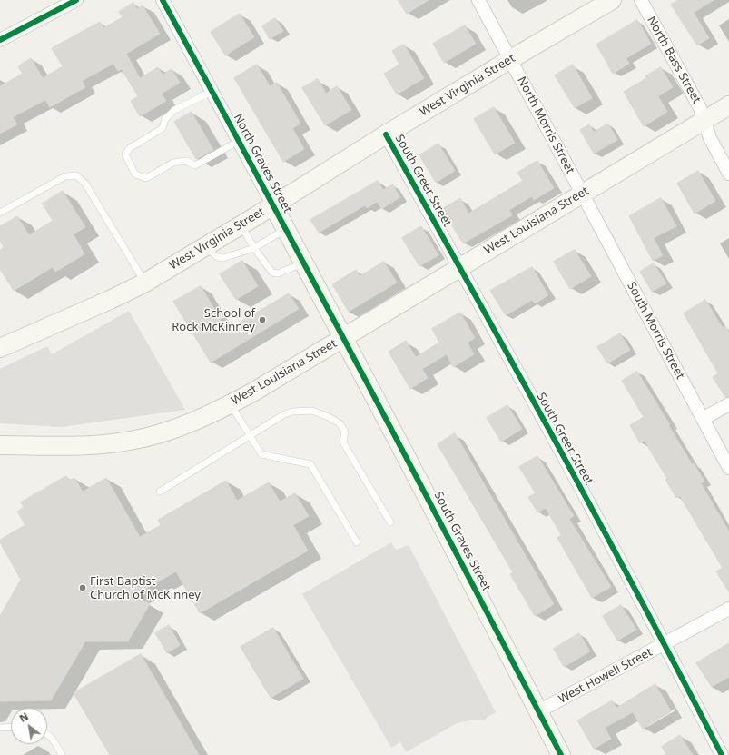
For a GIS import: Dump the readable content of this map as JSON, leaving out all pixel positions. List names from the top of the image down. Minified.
{"streets":{"main road":["West Virginia Street","North Graves Street","West Louisiana Street","South Graves Street"],"street":["North Bass Street","North Morris Street","South Greer Street","South Morris Street","West Howell Street"]},"crossings":[["North Bass Street","West Louisiana Street"],["West Virginia Street","North Morris Street"],["West Virginia Street","North Graves Street"],["West Virginia Street","South Greer Street"],["North Morris Street","West Louisiana Street"],["North Morris Street","South Morris Street"],["North Graves Street","West Louisiana Street"],["North Graves Street","South Graves Street"],["South Greer Street","West Louisiana Street"],["South Greer Street","West Howell Street"],["West Louisiana Street","South Morris Street"],["West Louisiana Street","South Graves Street"],["South Graves Street","West Howell Street"]],"places":["School of Rock McKinney","First Baptist Church of McKinney"],"north":"top left"}
